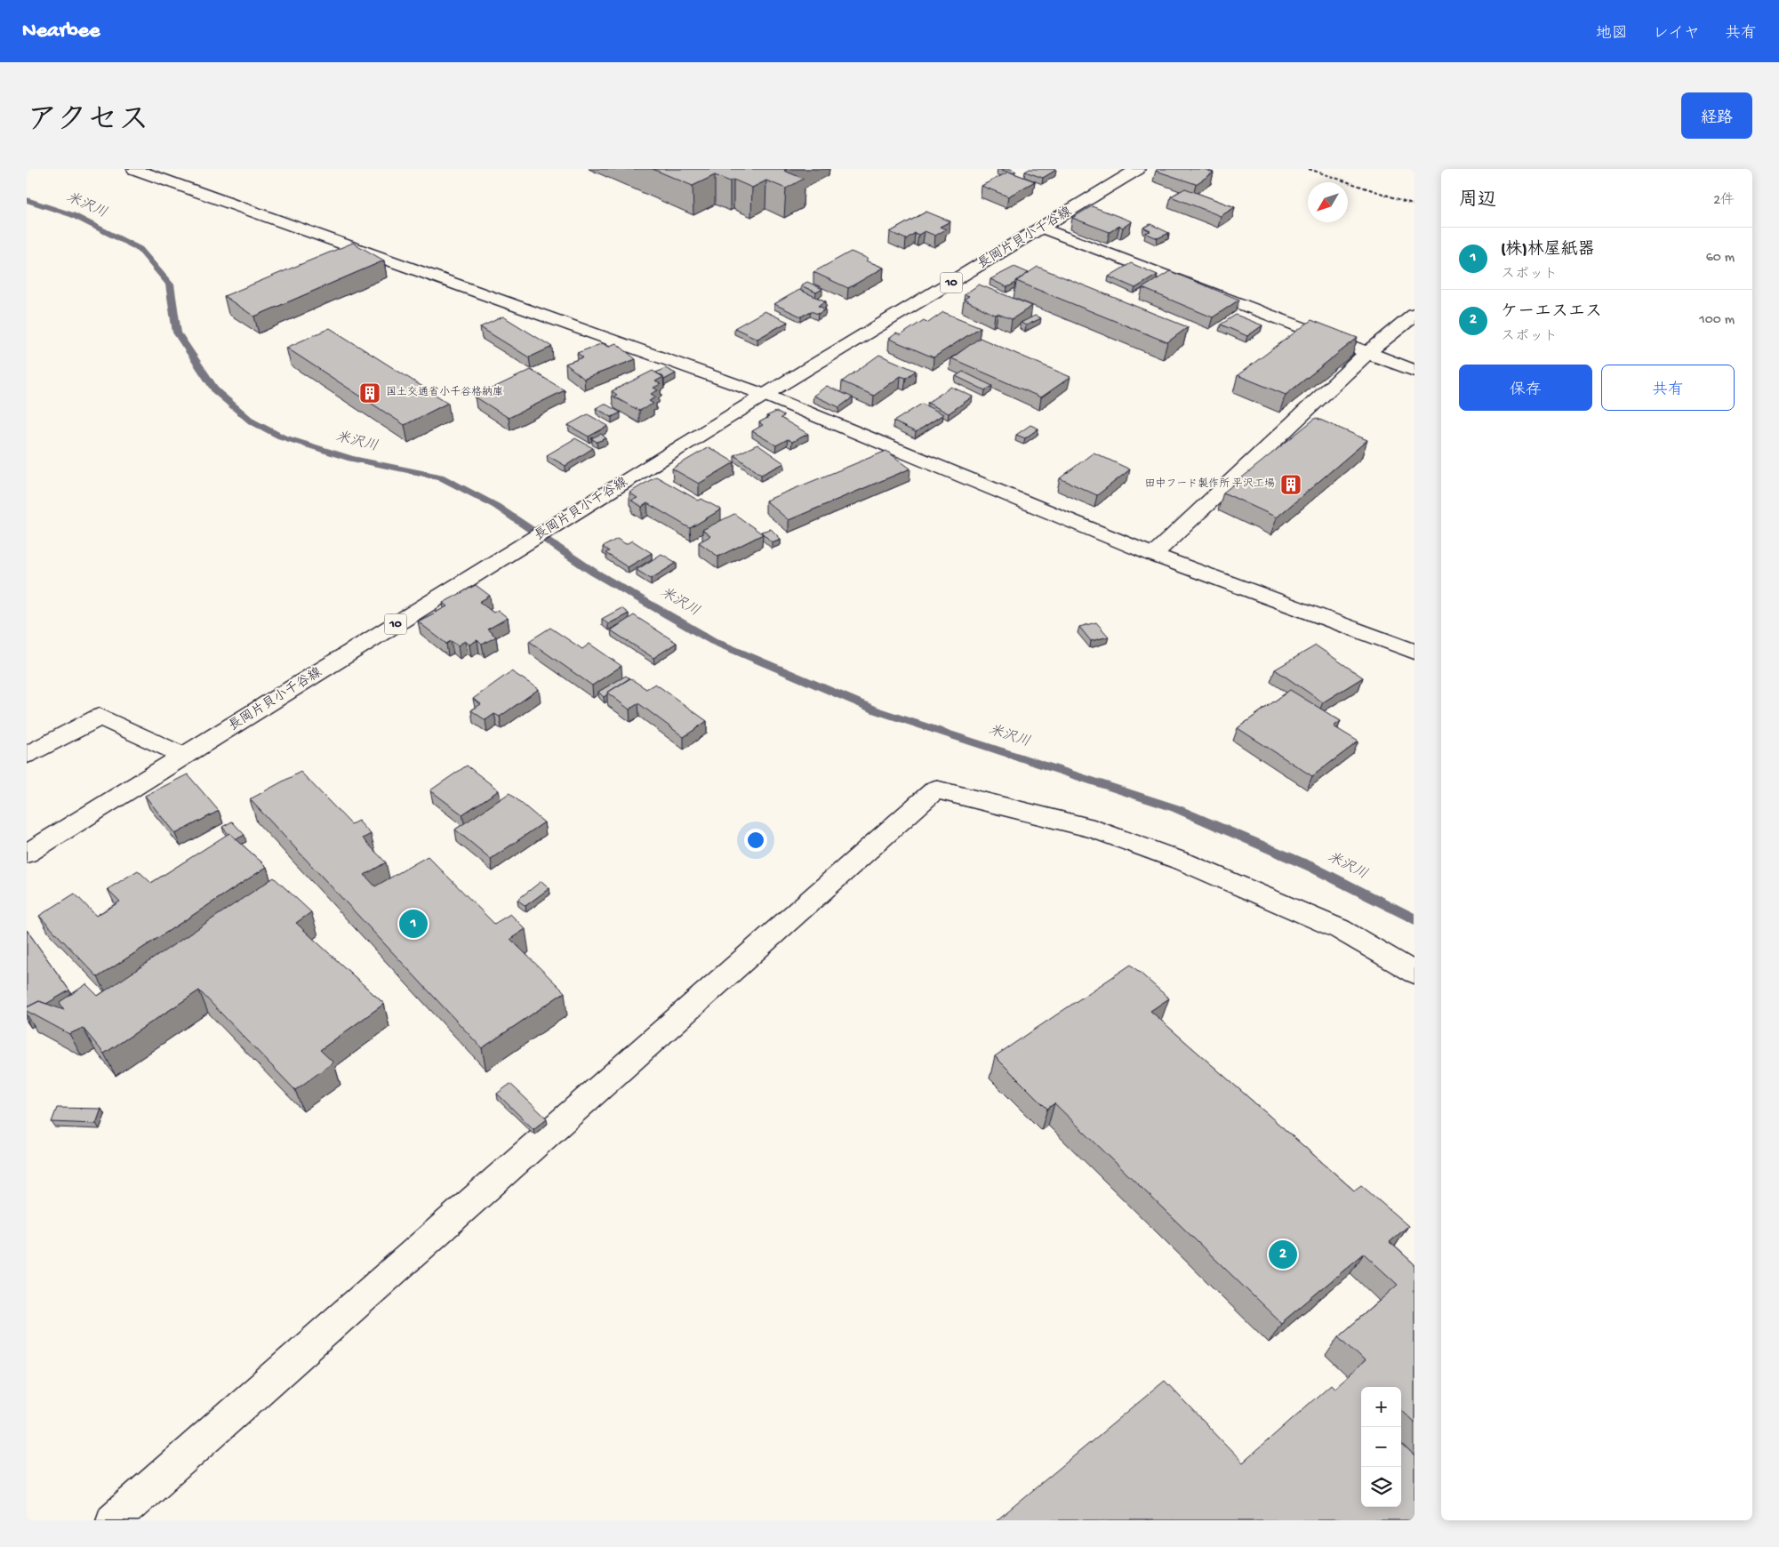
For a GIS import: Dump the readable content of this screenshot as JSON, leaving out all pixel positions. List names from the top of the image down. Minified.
{"streets":{"street":["長岡片貝小千谷線","10"]},"water":["米沢川"],"places":{"building":["国土交通省小千谷格納庫","田中フード製作所 平沢工場"]},"north":"bottom left","page":{"header":"Nearbee","nav":["地図","レイヤ","共有"],"title":"アクセス","buttons":["経路",["保存","共有"]],"heading":["周辺","2件"],"list":[{"mark":"1","name":"(株)林屋紙器","note":"スポット","value":"60 m"},{"mark":"2","name":"ケーエスエス","note":"スポット","value":"100 m"}],"pins":["1","2"],"map_buttons":["+","−"]}}
